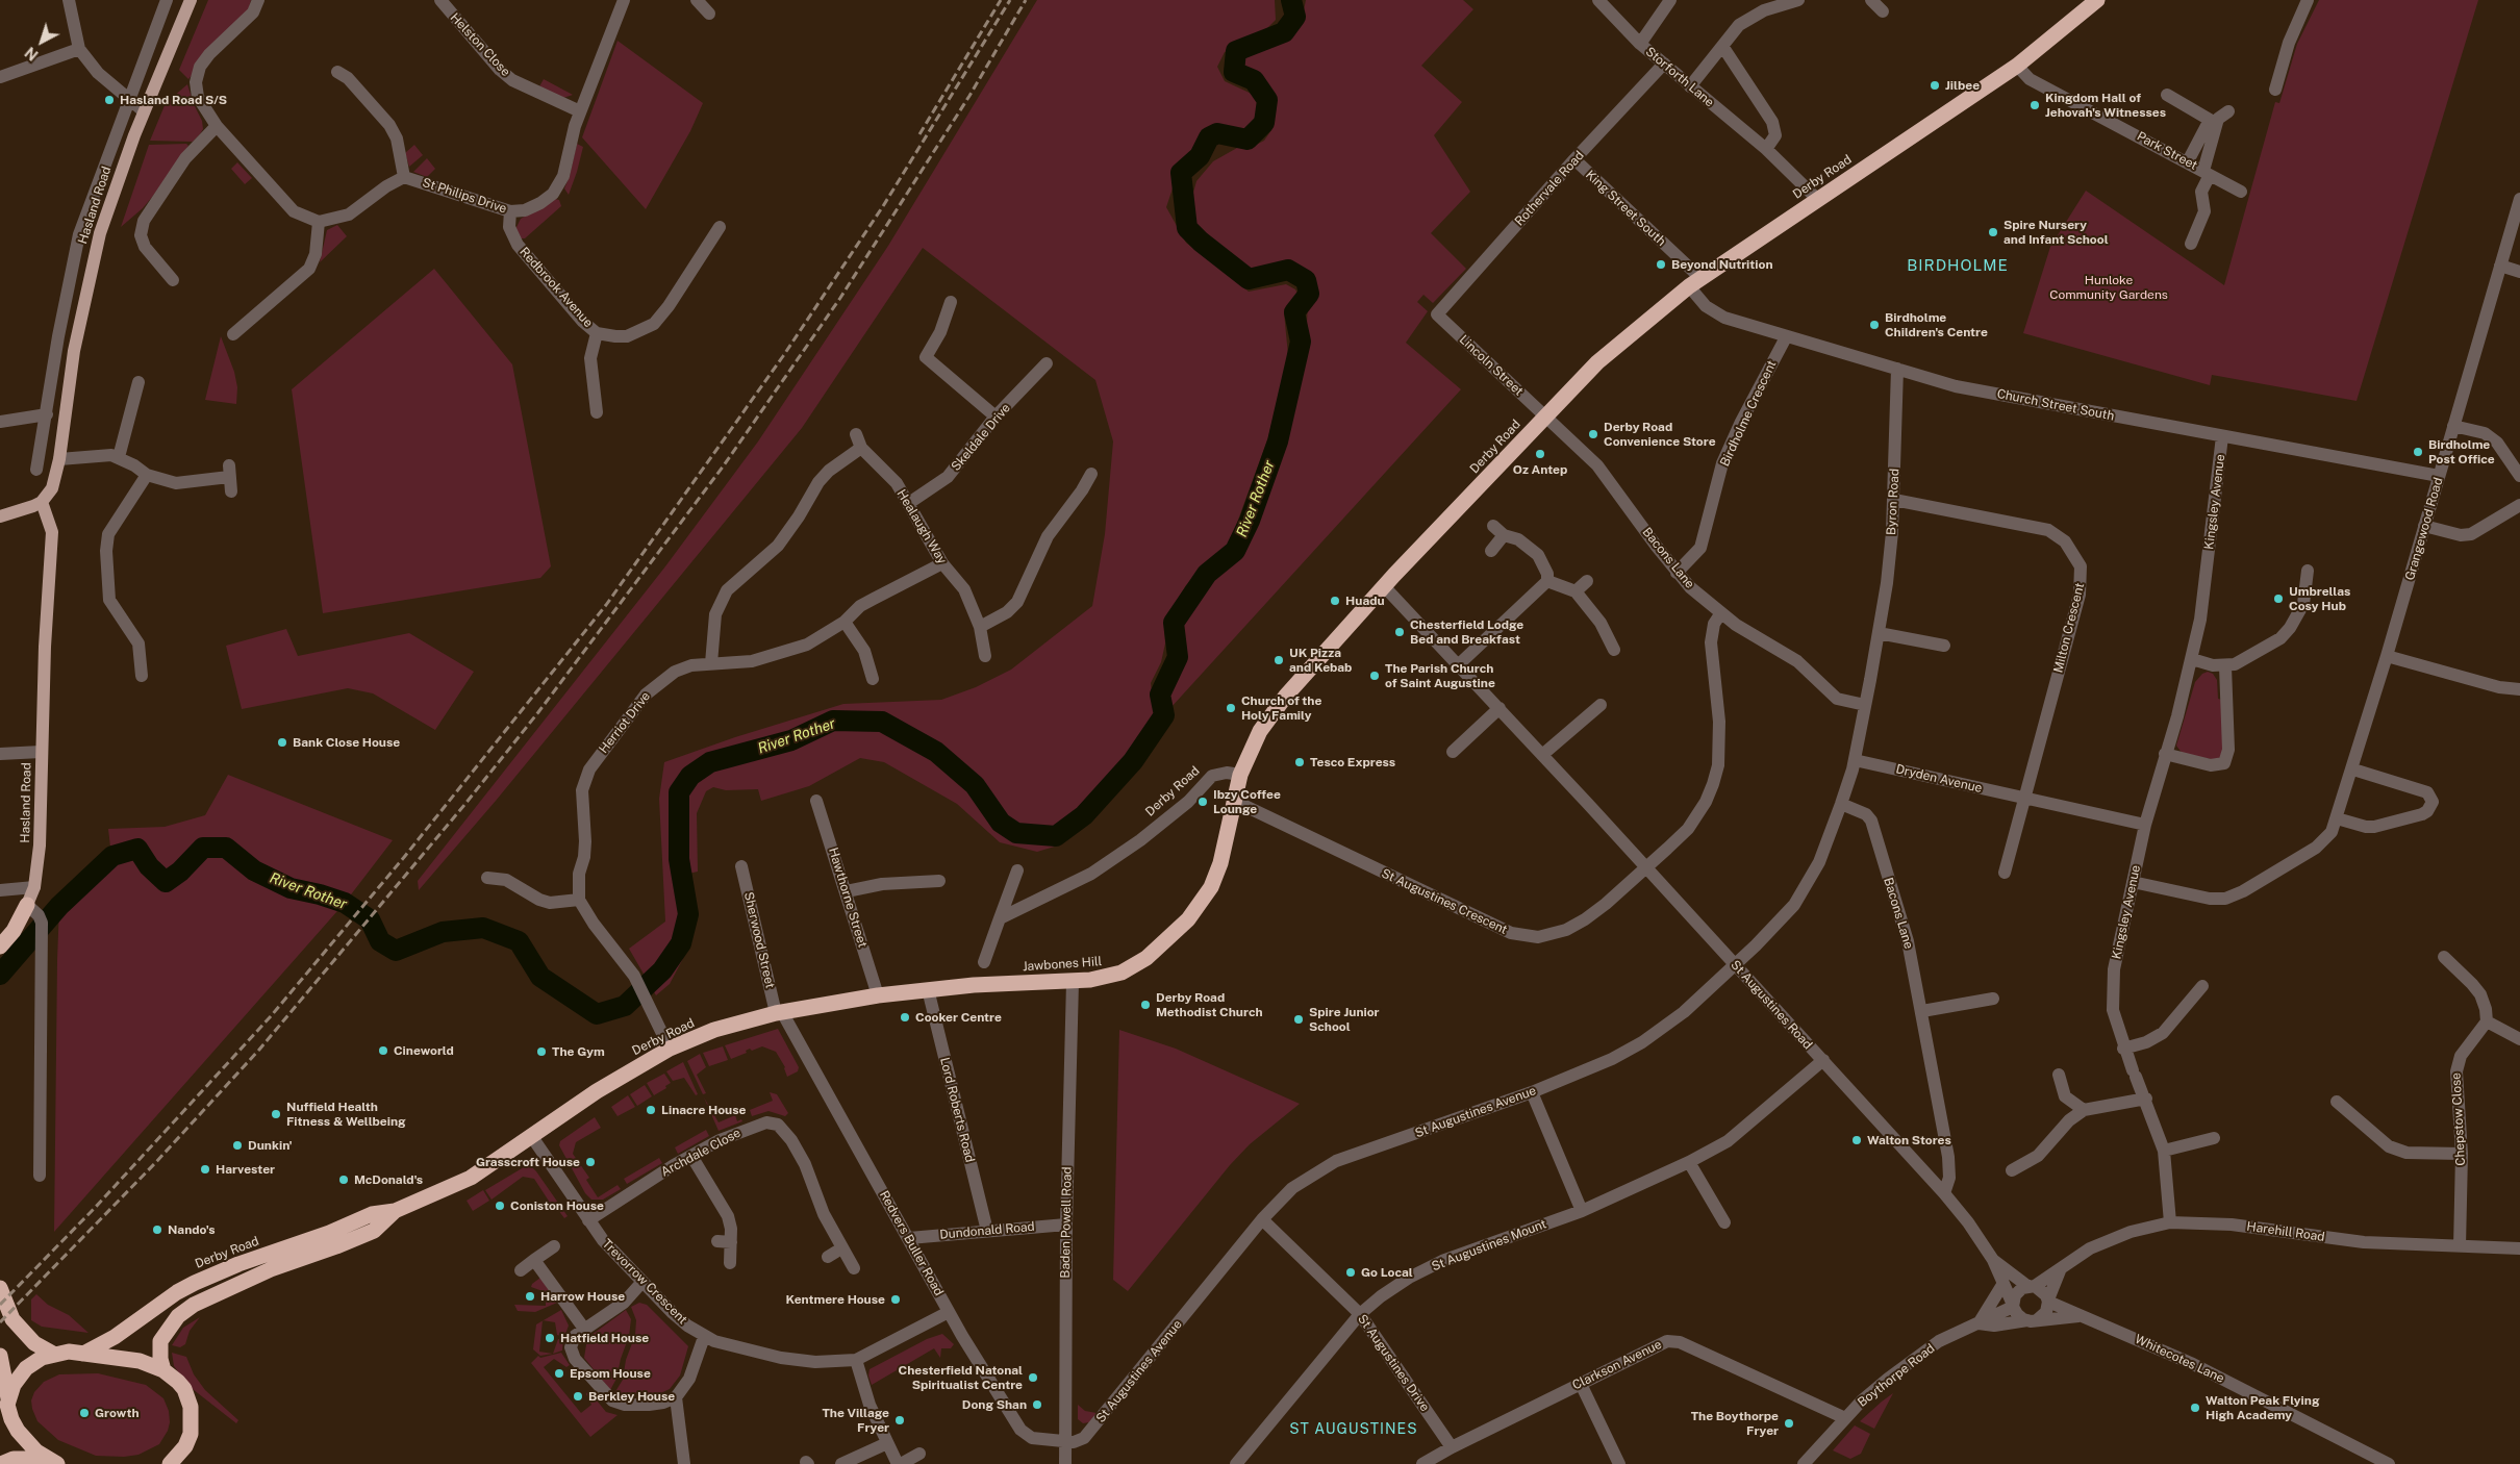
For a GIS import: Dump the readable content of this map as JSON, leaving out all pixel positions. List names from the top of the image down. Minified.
{"streets":{"highway":["Derby Road","Jawbones Hill"],"main road":["Hasland Road"],"street":["Helston Close","Storforth Lane","Park Street","Rothervale Road","St Philips Drive","King Street South","Redbrook Avenue","Lincoln Street","Church Street South","Birdholme Crescent","Skeldale Drive","Byron Road","Kingsley Avenue","Healaugh Way","Grangewood Road","Bacons Lane","Milton Crescent","Herriot Drive","Dryden Avenue","Hawthorne Street","St Augustines Crescent","Sherwood Street","St Augustines Road","Lord Roberts Road","St Augustines Avenue","Chepstow Close","Archdale Close","Baden Powell Road","Dundonald Road","Harehill Road","Redvers Buller Road","St Augustines Mount","Trevorrow Crescent","Whitecotes Lane","St Augustines Drive","Clarkson Avenue","Boythorpe Road"]},"crossings":[["Helston Close","St Philips Drive"],["Storforth Lane","Derby Road"],["Storforth Lane","Rothervale Road"],["Park Street","Derby Road"],["Derby Road","King Street South"],["Derby Road","Lincoln Street"],["Derby Road","Church Street South"],["Derby Road","Bacons Lane"],["Derby Road","Hawthorne Street"],["Derby Road","Sherwood Street"],["Derby Road","Jawbones Hill"],["Derby Road","St Augustines Road"],["Derby Road","Lord Roberts Road"],["Derby Road","Redvers Buller Road"],["Derby Road","Trevorrow Crescent"],["Rothervale Road","King Street South"],["Rothervale Road","Lincoln Street"],["St Philips Drive","Redbrook Avenue"],["King Street South","Church Street South"],["Lincoln Street","Bacons Lane"],["Church Street South","Birdholme Crescent"],["Church Street South","Byron Road"],["Church Street South","Kingsley Avenue"],["Church Street South","Grangewood Road"],["Birdholme Crescent","Bacons Lane"],["Skeldale Drive","Healaugh Way"],["Byron Road","Bacons Lane"],["Byron Road","Milton Crescent"],["Byron Road","Dryden Avenue"],["Byron Road","St Augustines Avenue"],["Kingsley Avenue","Grangewood Road"],["Kingsley Avenue","Dryden Avenue"],["Kingsley Avenue","Harehill Road"],["Healaugh Way","Herriot Drive"],["Bacons Lane","St Augustines Crescent"],["Bacons Lane","St Augustines Road"],["Bacons Lane","St Augustines Avenue"],["Milton Crescent","Dryden Avenue"],["Dryden Avenue","St Augustines Avenue"],["St Augustines Crescent","Jawbones Hill"],["St Augustines Crescent","St Augustines Road"],["Sherwood Street","Redvers Buller Road"],["Jawbones Hill","Baden Powell Road"],["St Augustines Road","St Augustines Avenue"],["St Augustines Road","Harehill Road"],["St Augustines Road","St Augustines Mount"],["St Augustines Road","Whitecotes Lane"],["St Augustines Road","Boythorpe Road"],["Lord Roberts Road","Dundonald Road"],["St Augustines Avenue","Baden Powell Road"],["St Augustines Avenue","Redvers Buller Road"],["St Augustines Avenue","St Augustines Drive"],["Chepstow Close","Harehill Road"],["Archdale Close","Trevorrow Crescent"],["Baden Powell Road","Dundonald Road"],["Baden Powell Road","Redvers Buller Road"],["Dundonald Road","Redvers Buller Road"],["Harehill Road","Whitecotes Lane"],["Harehill Road","Boythorpe Road"],["Redvers Buller Road","Trevorrow Crescent"],["St Augustines Mount","St Augustines Drive"],["Whitecotes Lane","Boythorpe Road"],["St Augustines Drive","Clarkson Avenue"],["Clarkson Avenue","Boythorpe Road"]],"districts":["BIRDHOLME","ST AUGUSTINES"],"water":["River Rother"],"parks":["Hunloke Community Gardens"],"places":["Jilbee","Hasland Road S/S","Kingdom Hall of Jehovah's Witnesses","Spire Nursery and Infant School","Beyond Nutrition","Birdholme Children's Centre","Derby Road Convenience Store","Birdholme Post Office","Oz Antep","Umbrellas Cosy Hub","Huadu","Chesterfield Lodge Bed and Breakfast","UK Pizza and Kebab","The Parish Church of Saint Augustine","Church of the Holy Family","Bank Close House","Tesco Express","Ibzy Coffee Lounge","Derby Road Methodist Church","Cooker Centre","Spire Junior School","Cineworld","The Gym","Linacre House","Nuffield Health Fitness & Wellbeing","Walton Stores","Dunkin'","Grasscroft House","Harvester","McDonald's","Coniston House","Nando's","Go Local","Harrow House","Kentmere House","Hatfield House","Epsom House","Chesterfield Natonal Spiritualist Centre","Berkley House","Dong Shan","Walton Peak Flying High Academy","Growth","The Village Fryer","The Boythorpe Fryer"],"north":"bottom left"}
